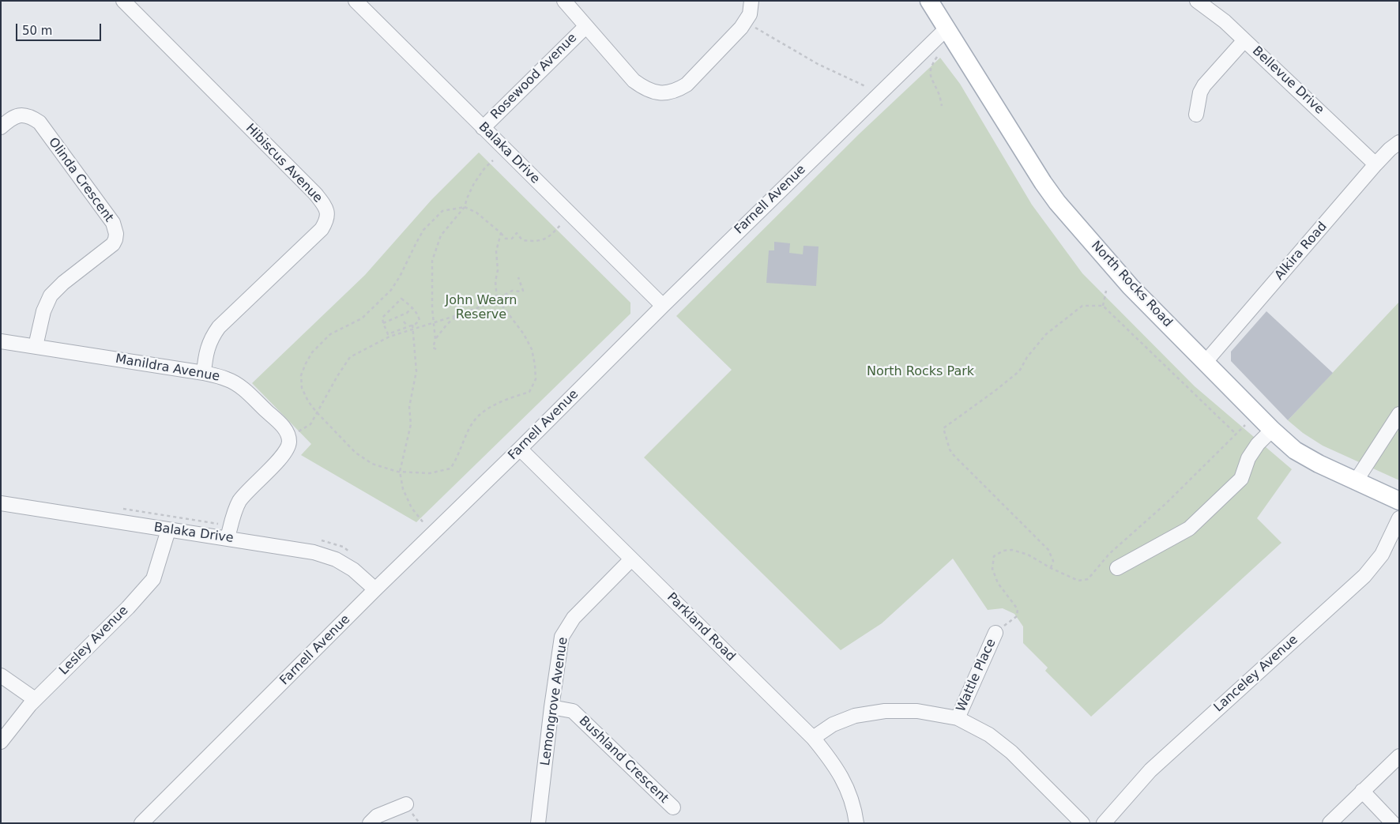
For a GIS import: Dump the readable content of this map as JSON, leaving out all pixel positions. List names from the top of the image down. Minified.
{"streets":{"main road":["North Rocks Road"],"street":["Rosewood Avenue","Bellevue Drive","Balaka Drive","Hibiscus Avenue","Olinda Crescent","Farnell Avenue","Alkira Road","Manildra Avenue","Parkland Road","Lesley Avenue","Lanceley Avenue","Wattle Place","Lemongrove Avenue","Bushland Crescent"]},"crossings":[["Rosewood Avenue","Balaka Drive"],["Bellevue Drive","Alkira Road"],["Balaka Drive","Farnell Avenue"],["Balaka Drive","Lesley Avenue"],["Hibiscus Avenue","Manildra Avenue"],["Olinda Crescent","Manildra Avenue"],["Farnell Avenue","North Rocks Road"],["Farnell Avenue","Parkland Road"],["Alkira Road","North Rocks Road"],["Parkland Road","Lemongrove Avenue"],["Lemongrove Avenue","Bushland Crescent"]],"parks":["John Wearn Reserve","North Rocks Park"],"scale_bar":"50 m"}
